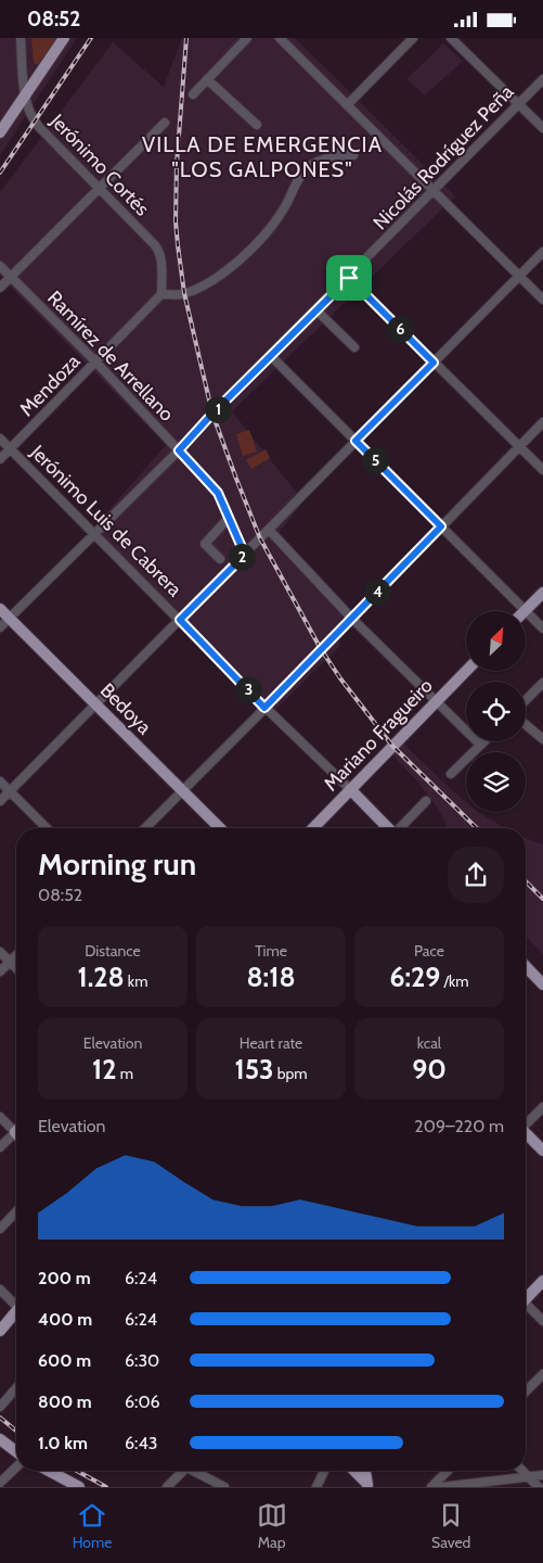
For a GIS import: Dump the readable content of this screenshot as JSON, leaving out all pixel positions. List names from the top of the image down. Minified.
{"streets":{"main road":["Jerónimo Luis de Cabrera","Bedoya","Mariano Fragueiro"],"street":["Nicolás Rodríguez Peña","Jerónimo Cortés","Ramírez de Arrellano","Mendoza"]},"crossings":[["Nicolás Rodríguez Peña","Ramírez de Arrellano"],["Nicolás Rodríguez Peña","Jerónimo Luis de Cabrera"],["Nicolás Rodríguez Peña","Bedoya"],["Jerónimo Cortés","Mendoza"],["Ramírez de Arrellano","Mendoza"],["Mendoza","Jerónimo Luis de Cabrera"],["Jerónimo Luis de Cabrera","Mariano Fragueiro"]],"districts":["VILLA DE EMERGENCIA \"LOS GALPONES\""],"north":"top right","page":{"status":"08:52","pins":["6","1","5","2","4","3"],"heading":["Morning run","08:52"],"stats":[["Distance","1.28 km"],["Time","8:18"],["Pace","6:29 /km"],["Elevation","12 m"],["Heart rate","153 bpm"],["kcal","90"]],"chart":["Elevation","209–220 m"],"list":[{"name":"200 m","note":"6:24"},{"name":"400 m","note":"6:24"},{"name":"600 m","note":"6:30"},{"name":"800 m","note":"6:06"},{"name":"1.0 km","note":"6:43"}],"tabs":["Home","Map","Saved"]}}
